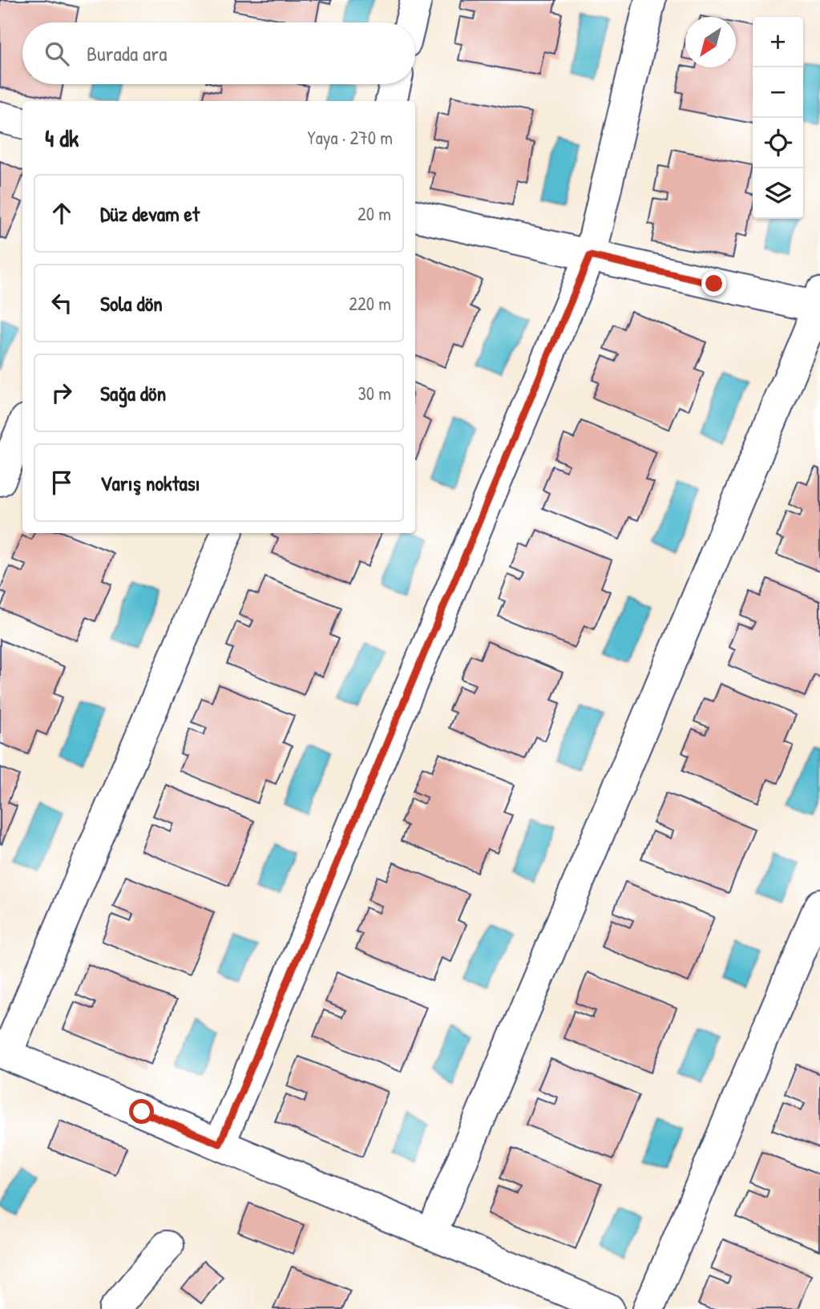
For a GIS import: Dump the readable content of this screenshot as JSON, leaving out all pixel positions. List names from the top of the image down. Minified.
{"north":"bottom left","page":{"map_buttons":["+","−"],"search":"Burada ara","heading":["4 dk","Yaya · 270 m"],"list":[["Düz devam et","20 m"],["Sola dön","220 m"],["Sağa dön","30 m"],"Varış noktası"]}}
